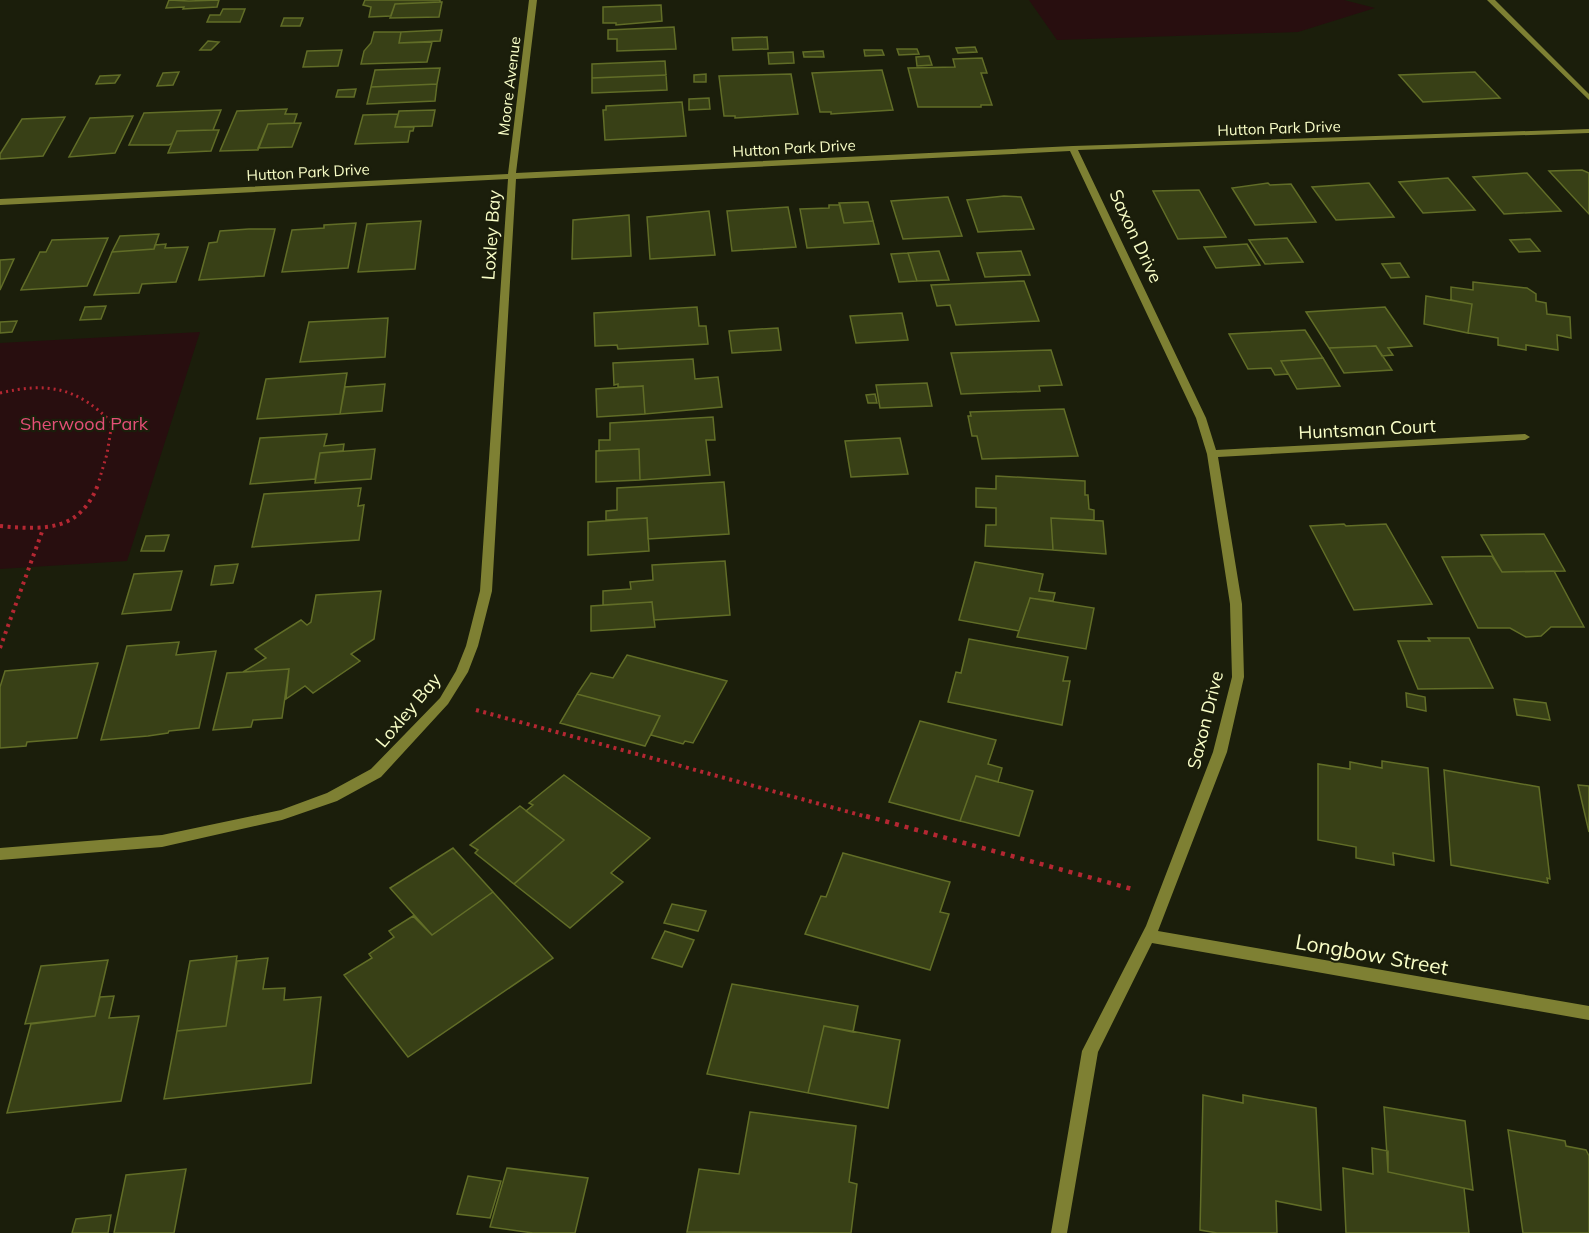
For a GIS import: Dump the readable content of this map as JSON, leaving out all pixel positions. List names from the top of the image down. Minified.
{"streets":{"street":["Moore Avenue","Hutton Park Drive","Loxley Bay","Saxon Drive","Huntsman Court","Longbow Street"]},"crossings":[["Moore Avenue","Hutton Park Drive"],["Moore Avenue","Loxley Bay"],["Hutton Park Drive","Loxley Bay"],["Hutton Park Drive","Saxon Drive"],["Saxon Drive","Huntsman Court"],["Saxon Drive","Longbow Street"]],"parks":["Sherwood Park"]}
